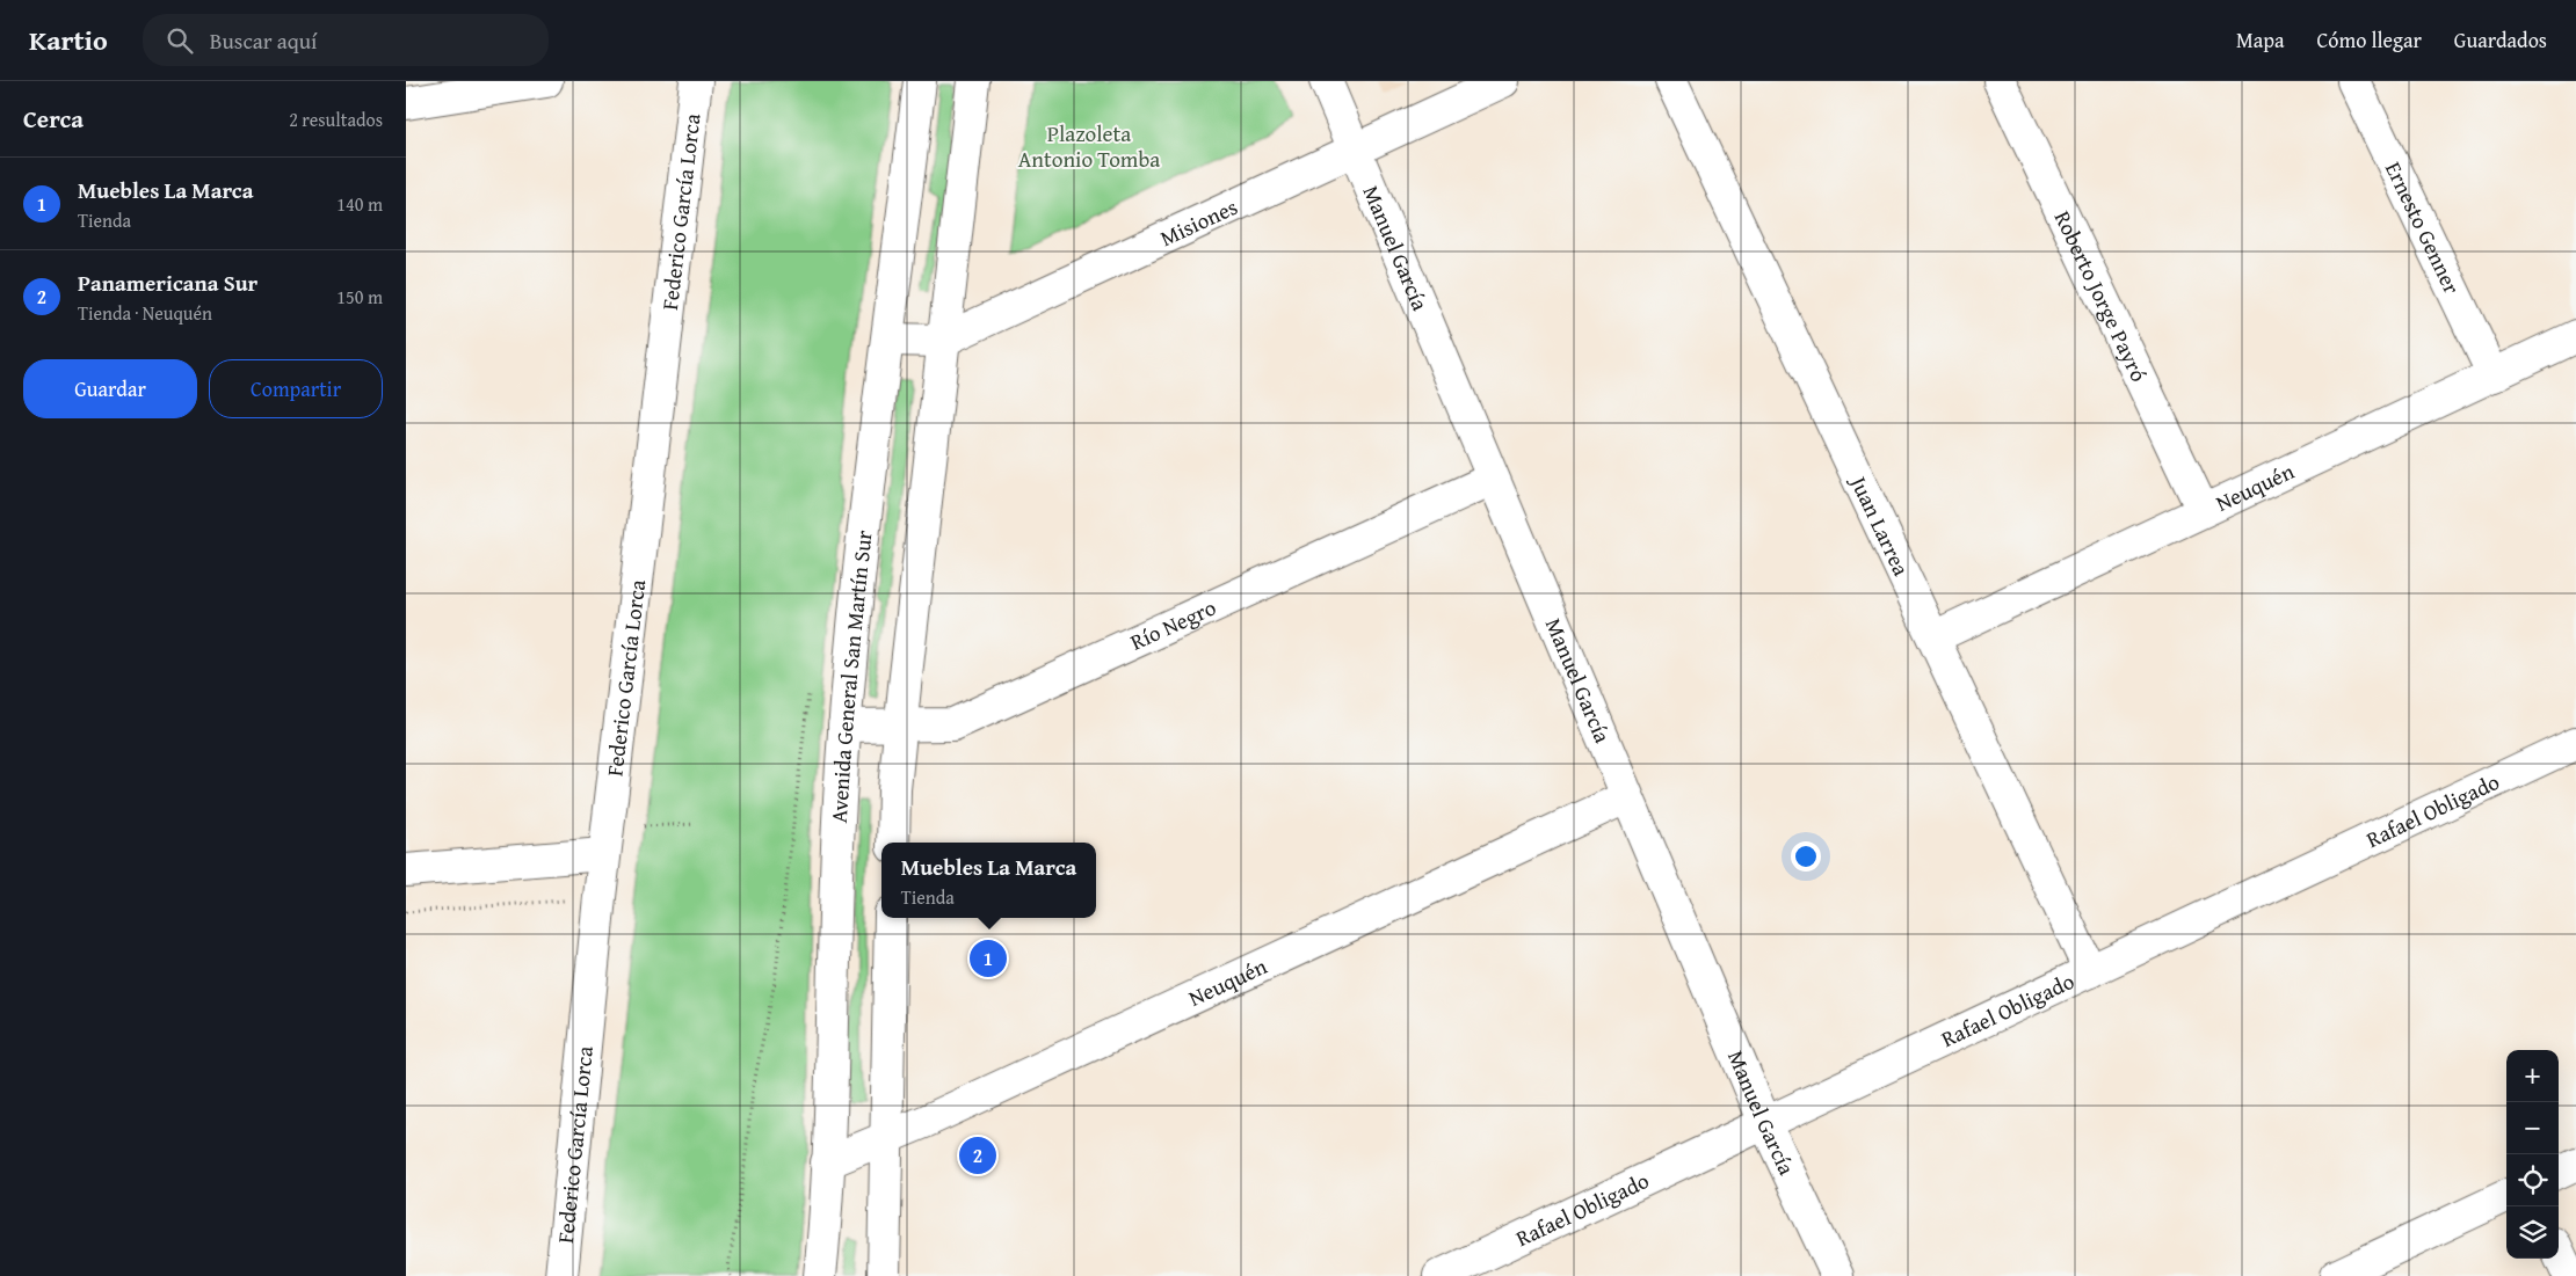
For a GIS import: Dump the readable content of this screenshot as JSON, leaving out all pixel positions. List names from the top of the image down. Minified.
{"streets":{"street":["Federico García Lorca","Misiones","Ernesto Genner","Manuel García","Roberto Jorge Payró","Neuquén","Juan Larrea","Río Negro","Avenida General San Martín Sur","Rafael Obligado"]},"crossings":[["Misiones","Manuel García"],["Misiones","Avenida General San Martín Sur"],["Ernesto Genner","Neuquén"],["Manuel García","Neuquén"],["Manuel García","Río Negro"],["Manuel García","Rafael Obligado"],["Roberto Jorge Payró","Neuquén"],["Neuquén","Juan Larrea"],["Neuquén","Avenida General San Martín Sur"],["Juan Larrea","Rafael Obligado"],["Río Negro","Avenida General San Martín Sur"]],"parks":["Plazoleta Antonio Tomba"],"page":{"header":"Kartio","search":"Buscar aquí","nav":["Mapa","Cómo llegar","Guardados"],"heading":["Cerca","2 resultados"],"list":[{"mark":"1","name":"Muebles La Marca","note":"Tienda","value":"140 m"},{"mark":"2","name":"Panamericana Sur","note":"Tienda · Neuquén","value":"150 m"}],"buttons":["Guardar","Compartir"],"popup":["Muebles La Marca","Tienda"],"pins":["1","2"],"map_buttons":["+","−"]}}
